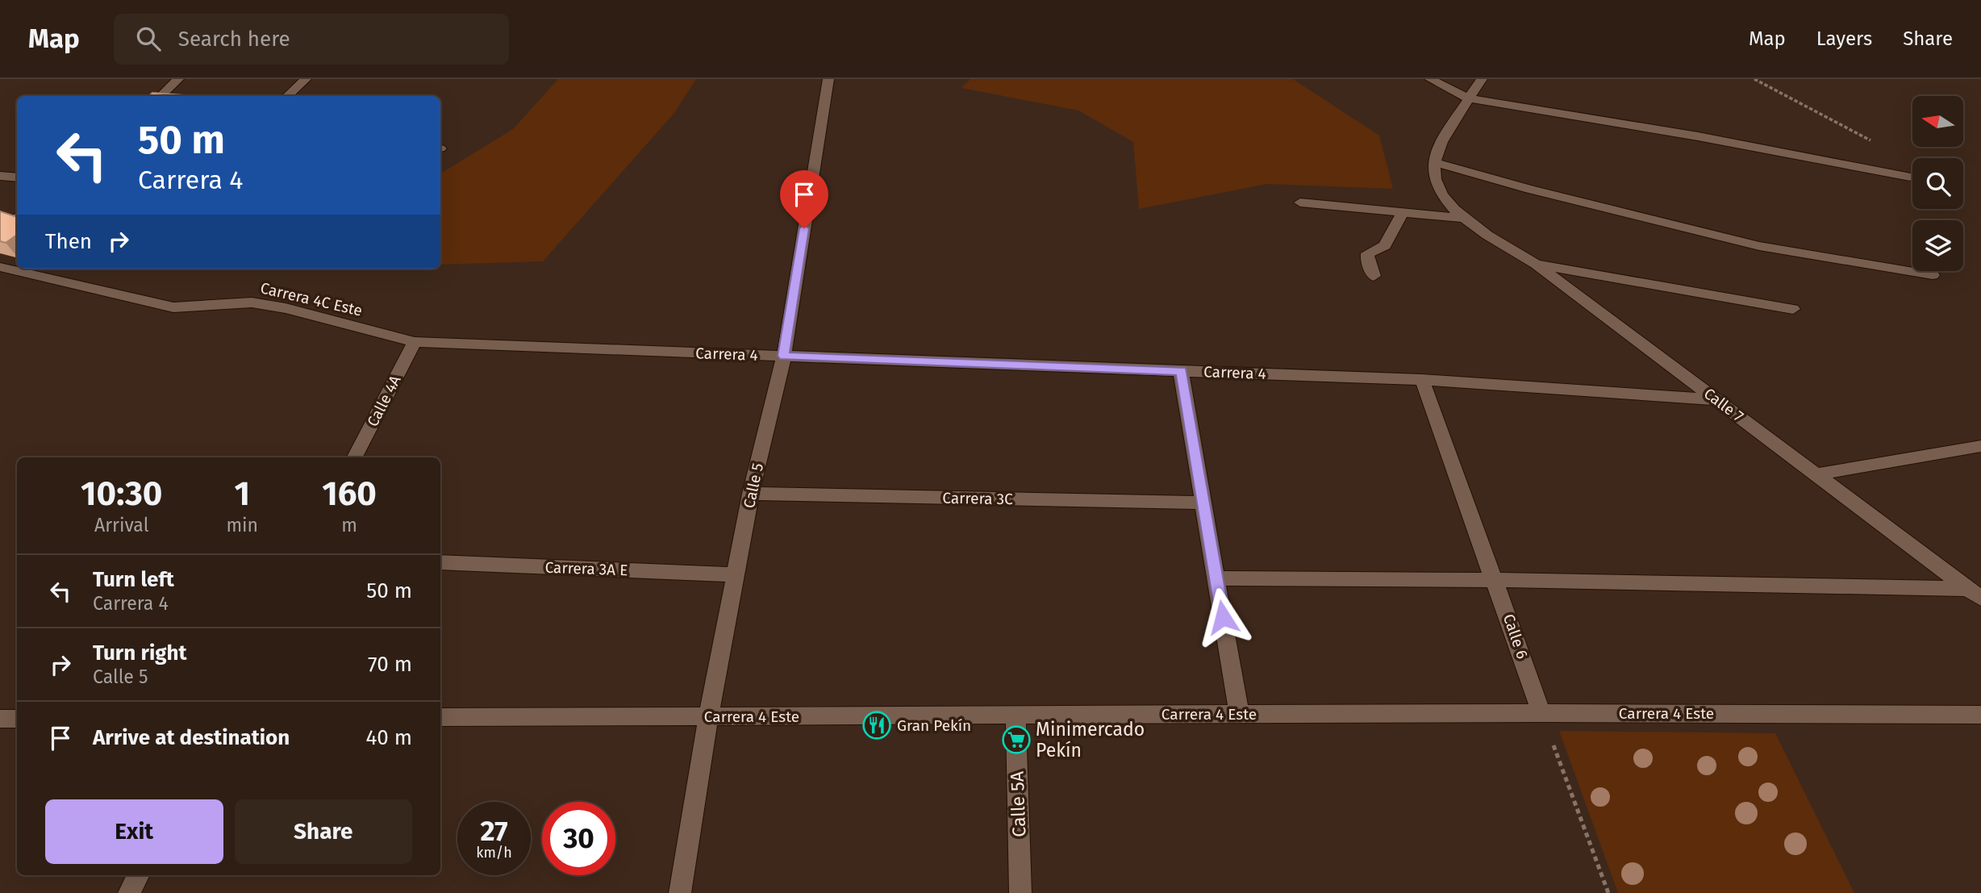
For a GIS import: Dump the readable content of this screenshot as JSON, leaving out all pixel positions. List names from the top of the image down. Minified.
{"streets":{"street":["Carrera 4C Este","Carrera 4","Calle 4A","Calle 7","Calle 5","Carrera 3C","Carrera 3A E","Calle 6","Carrera 4 Este","Calle 5A"]},"crossings":[["Carrera 4C Este","Carrera 4"],["Carrera 4C Este","Calle 4A"],["Carrera 4","Calle 4A"],["Carrera 4","Calle 7"],["Carrera 4","Calle 5"],["Carrera 4","Calle 6"],["Calle 5","Carrera 3C"],["Calle 5","Carrera 3A E"],["Calle 5","Carrera 4 Este"],["Calle 6","Carrera 4 Este"],["Carrera 4 Este","Calle 5A"]],"places":{"restaurant":["Gran Pekín"],"supermarket":["Minimercado Pekín"]},"north":"left","page":{"header":"Map","search":"Search here","nav":["Map","Layers","Share"],"turn":["50 m","Carrera 4"],"then":"Then","eta":["10:30","Arrival","1","min","160","m"],"list":[{"name":"Turn left","note":"Carrera 4","value":"50 m"},{"name":"Turn right","note":"Calle 5","value":"70 m"},{"name":"Arrive at destination","value":"40 m"}],"buttons":["Exit","Share"],"speed":"27 km/h","limit":"30"}}
